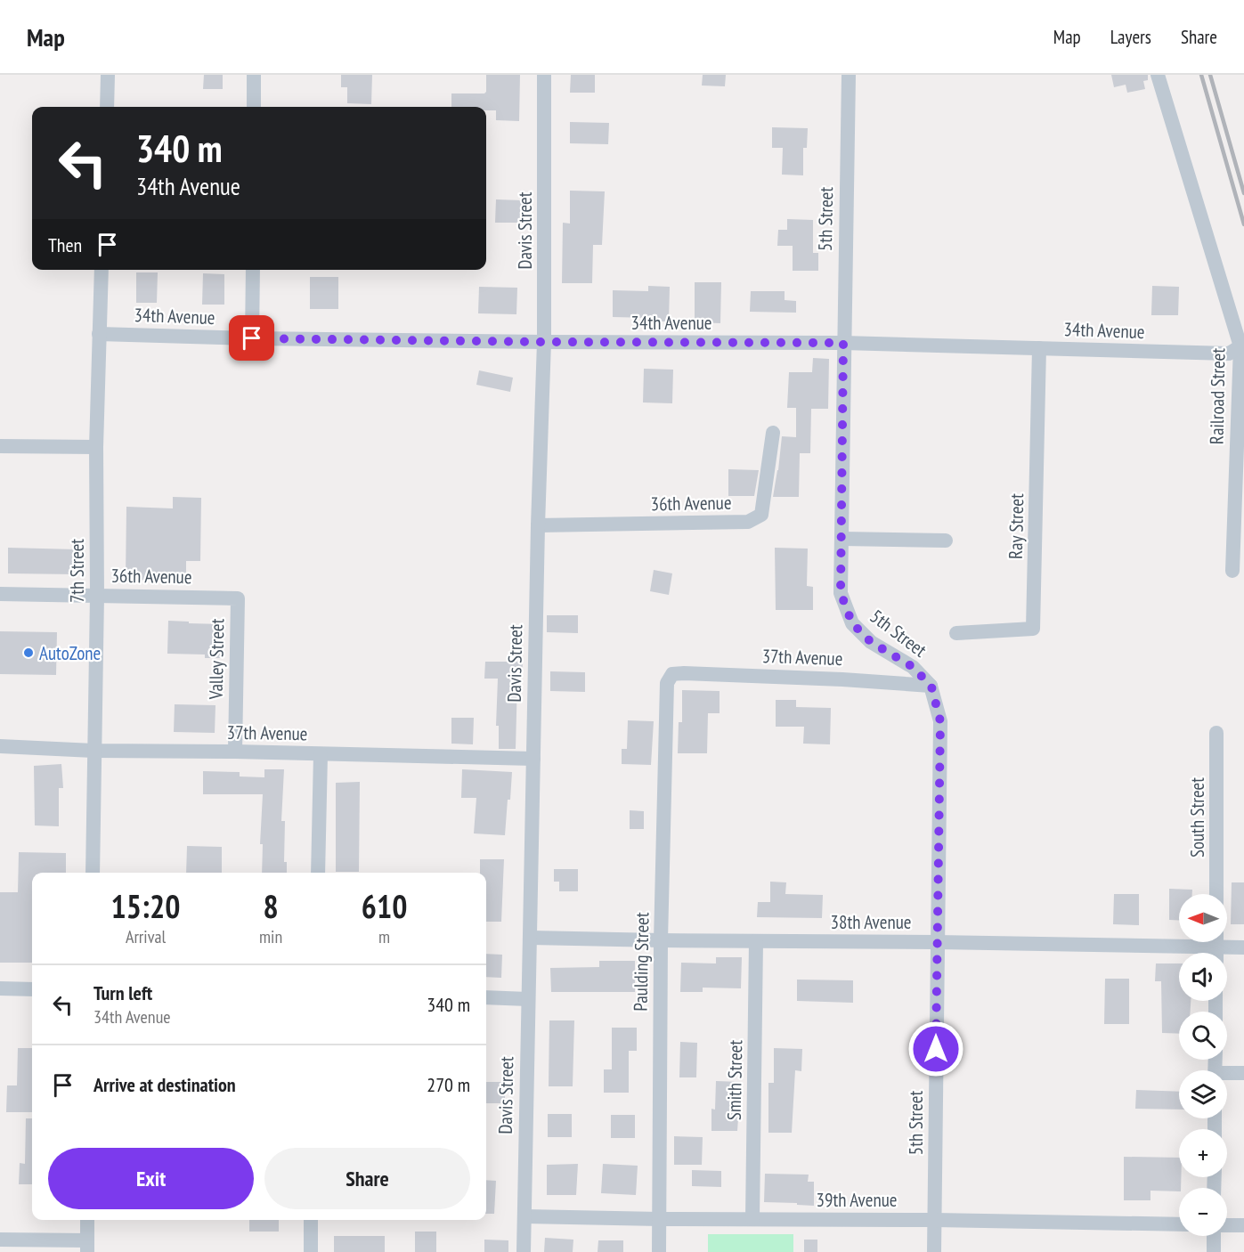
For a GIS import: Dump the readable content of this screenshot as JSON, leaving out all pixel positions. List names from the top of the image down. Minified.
{"streets":{"street":["5th Street","Davis Street","34th Avenue","Railroad Street","36th Avenue","Ray Street","7th Street","37th Avenue","Valley Street","South Street","38th Avenue","Paulding Street","Smith Street","39th Avenue"]},"crossings":[["5th Street","34th Avenue"],["5th Street","37th Avenue"],["5th Street","38th Avenue"],["5th Street","39th Avenue"],["Davis Street","34th Avenue"],["Davis Street","36th Avenue"],["Davis Street","37th Avenue"],["Davis Street","38th Avenue"],["Davis Street","39th Avenue"],["34th Avenue","Railroad Street"],["34th Avenue","Ray Street"],["34th Avenue","7th Street"],["36th Avenue","7th Street"],["36th Avenue","Valley Street"],["7th Street","37th Avenue"],["37th Avenue","Valley Street"],["37th Avenue","Paulding Street"],["38th Avenue","Paulding Street"],["38th Avenue","Smith Street"],["Paulding Street","39th Avenue"],["Smith Street","39th Avenue"]],"places":["AutoZone"],"north":"left","page":{"header":"Map","nav":["Map","Layers","Share"],"turn":["340 m","34th Avenue"],"then":"Then","eta":["15:20","Arrival","8","min","610","m"],"map_buttons":["+","−"],"list":[{"name":"Turn left","note":"34th Avenue","value":"340 m"},{"name":"Arrive at destination","value":"270 m"}],"buttons":["Exit","Share"]}}
